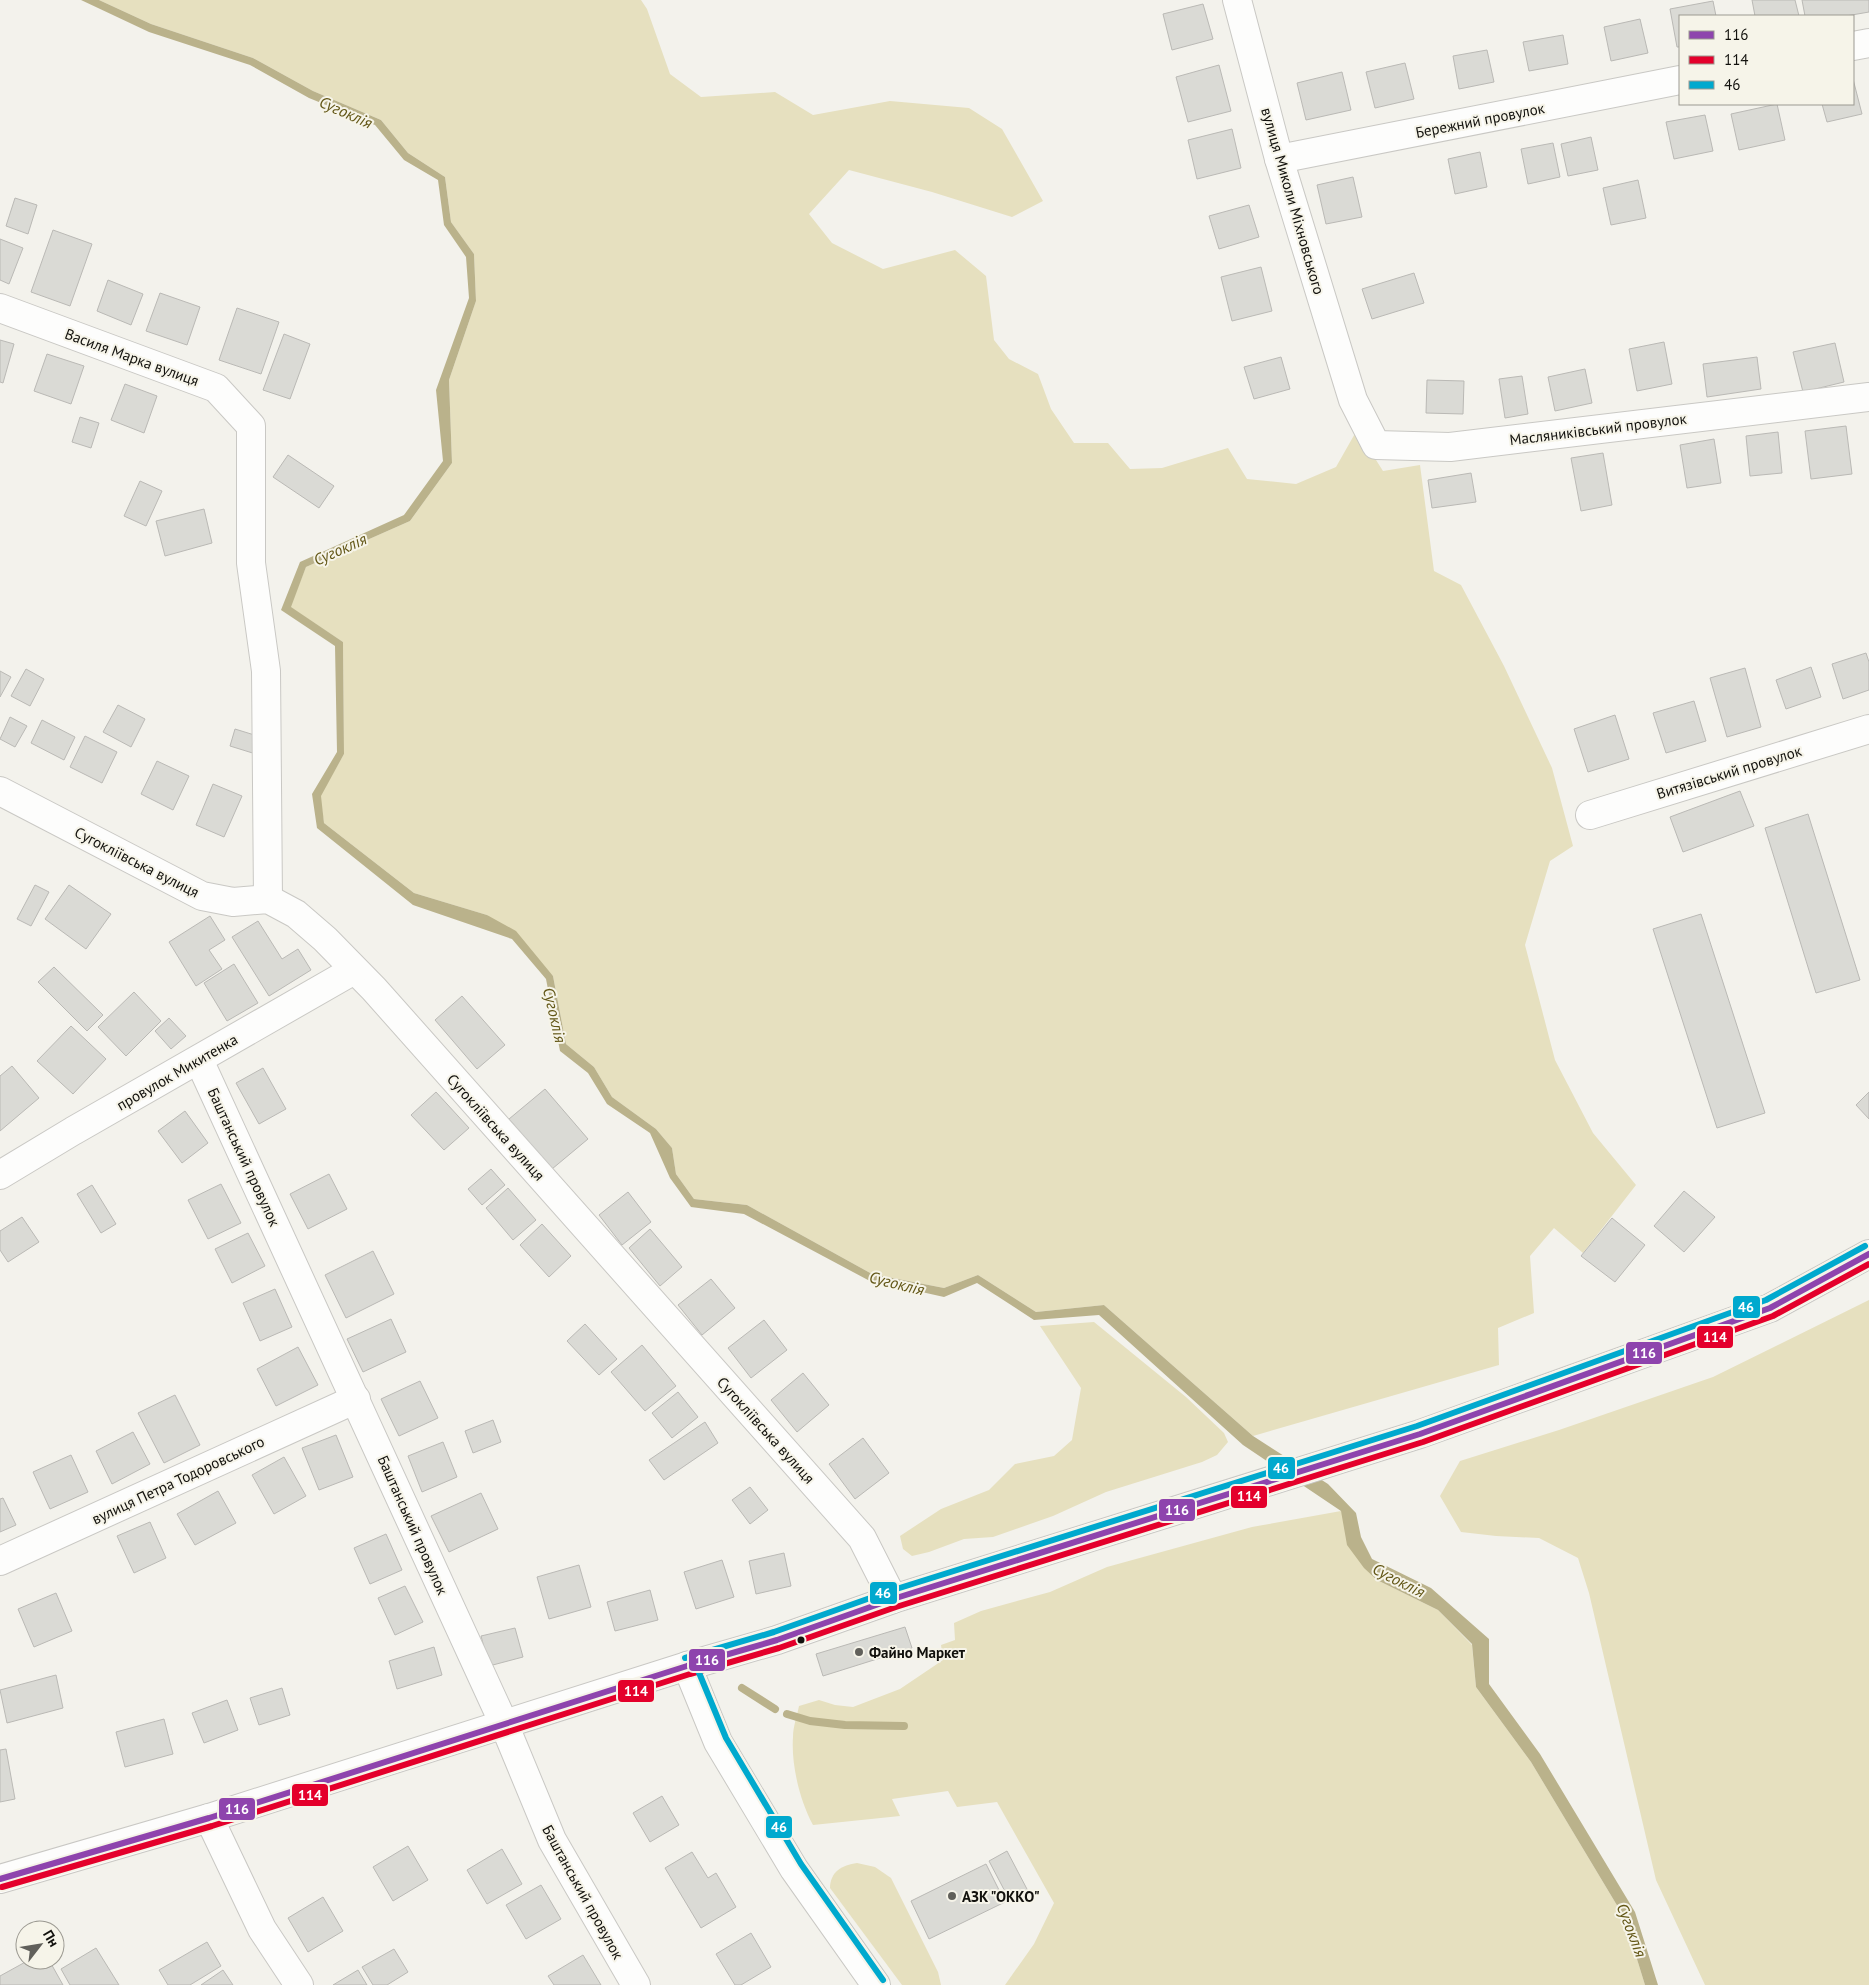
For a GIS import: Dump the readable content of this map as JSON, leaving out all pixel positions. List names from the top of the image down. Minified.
{"streets":{"street":["Бережний провулок","вулиця Миколи Міхновського","Василя Марка вулиця","Масляниківський провулок","Витязівський провулок","Сугокліївська вулиця","провулок Микитенка","Баштанський провулок","вулиця Петра Тодоровського"]},"crossings":[["Бережний провулок","вулиця Миколи Міхновського"],["вулиця Миколи Міхновського","Масляниківський провулок"],["Василя Марка вулиця","Сугокліївська вулиця"],["Сугокліївська вулиця","провулок Микитенка"],["провулок Микитенка","Баштанський провулок"],["Баштанський провулок","вулиця Петра Тодоровського"]],"water":["Сугоклія"],"places":["Файно Маркет","АЗК \"ОККО\""],"lines":["transit line 46","transit line 116","transit line 114"],"legend":["116","114","46"],"north":"top right"}
